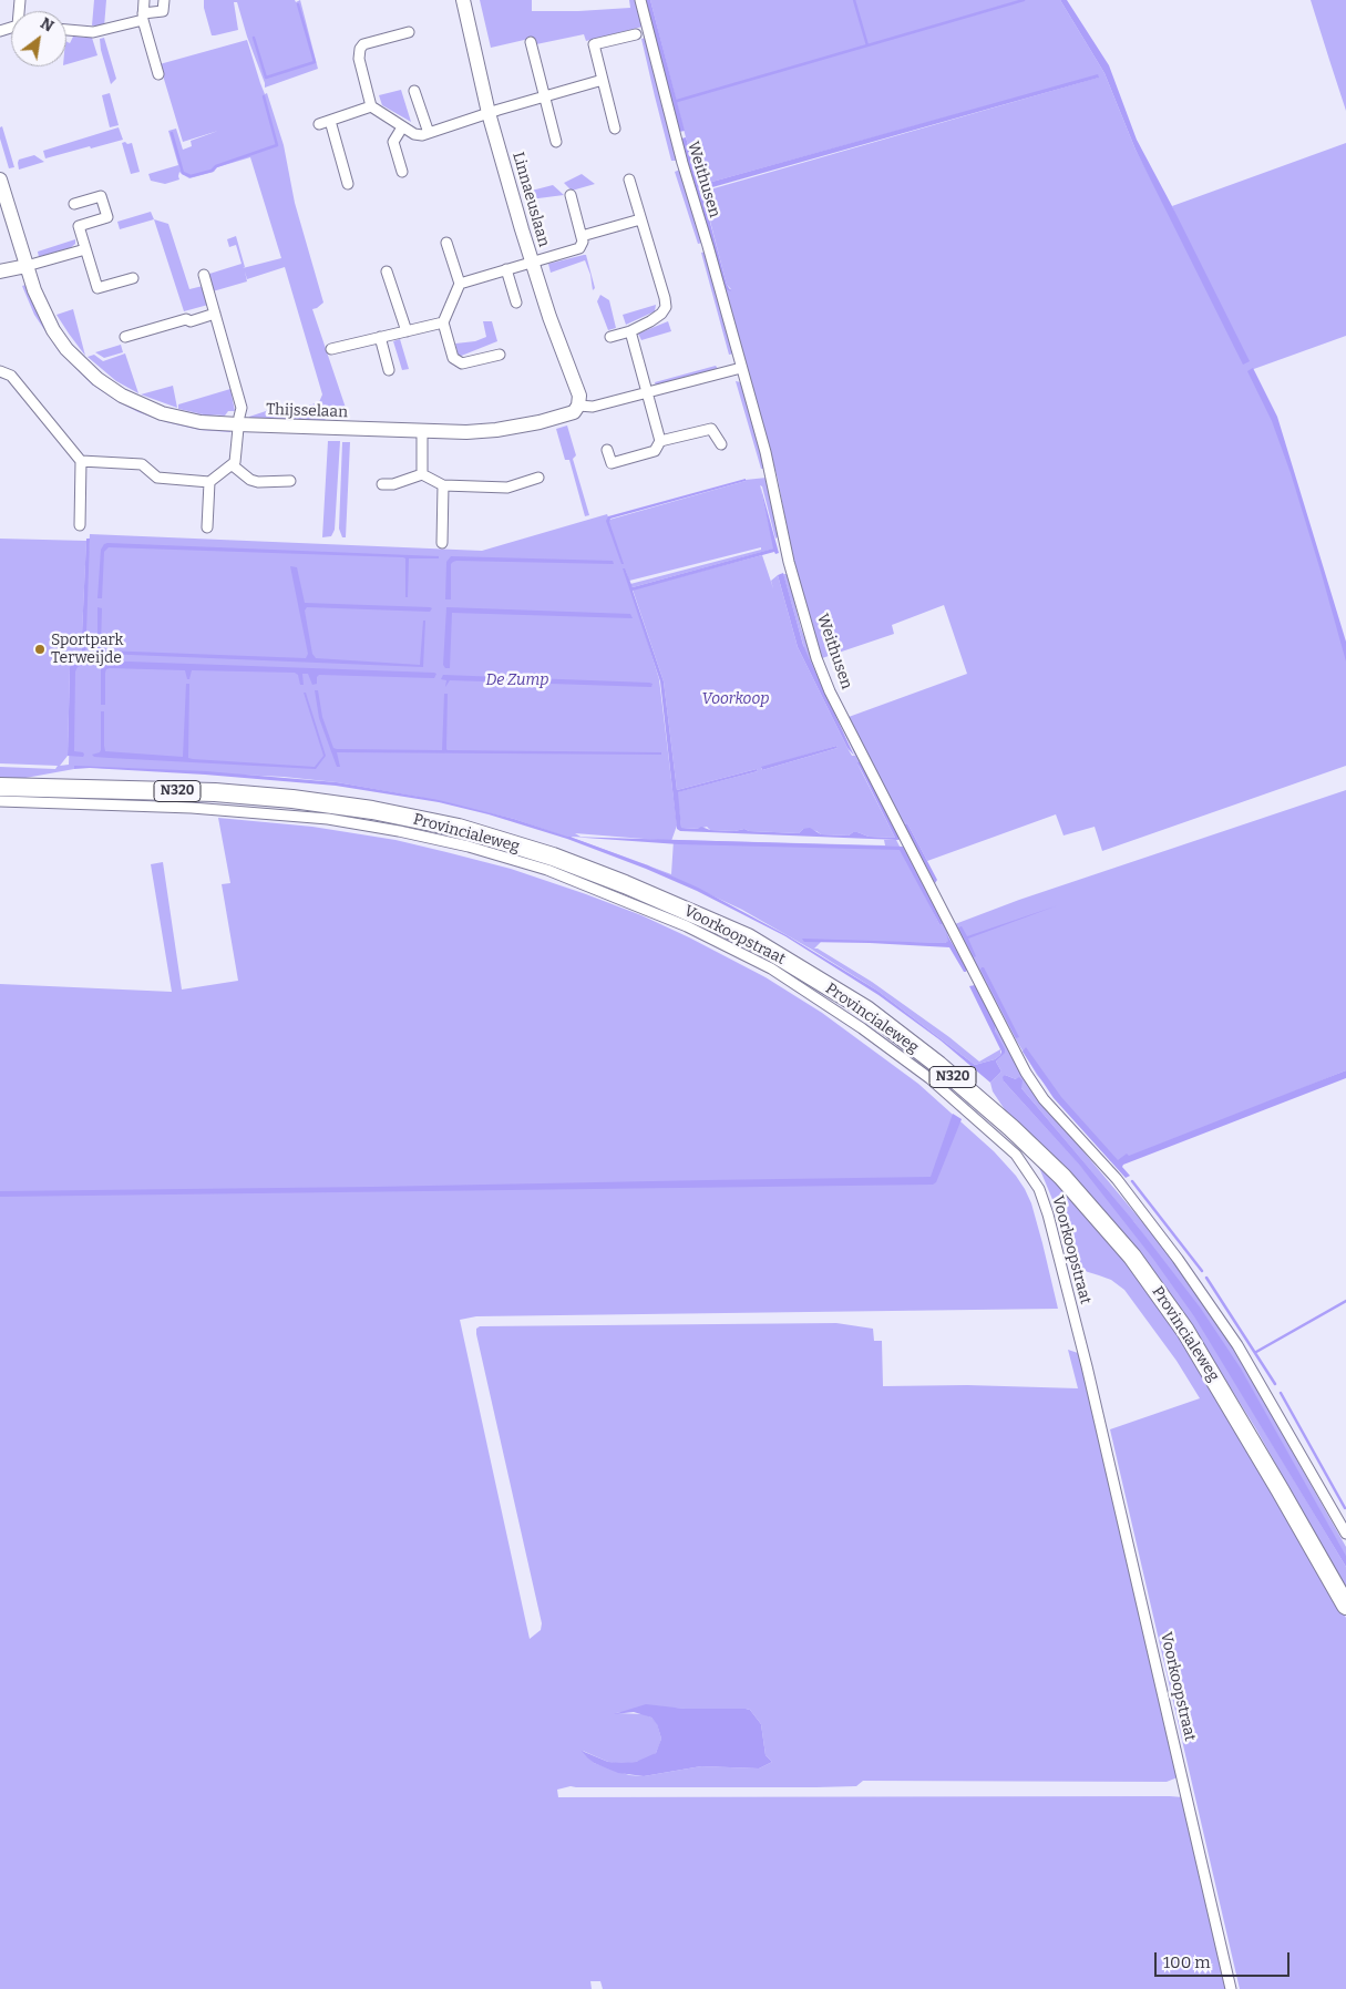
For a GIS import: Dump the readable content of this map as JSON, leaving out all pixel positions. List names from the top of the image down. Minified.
{"streets":{"highway":["N320","Provincialeweg"],"street":["Weithusen","Linnaeuslaan","Thijsselaan","Voorkoopstraat"]},"crossings":[["Weithusen","Thijsselaan"],["Linnaeuslaan","Thijsselaan"]],"parks":["De Zump","Voorkoop"],"places":["Sportpark Terweijde"],"scale_bar":"100 m","north":"top right"}
